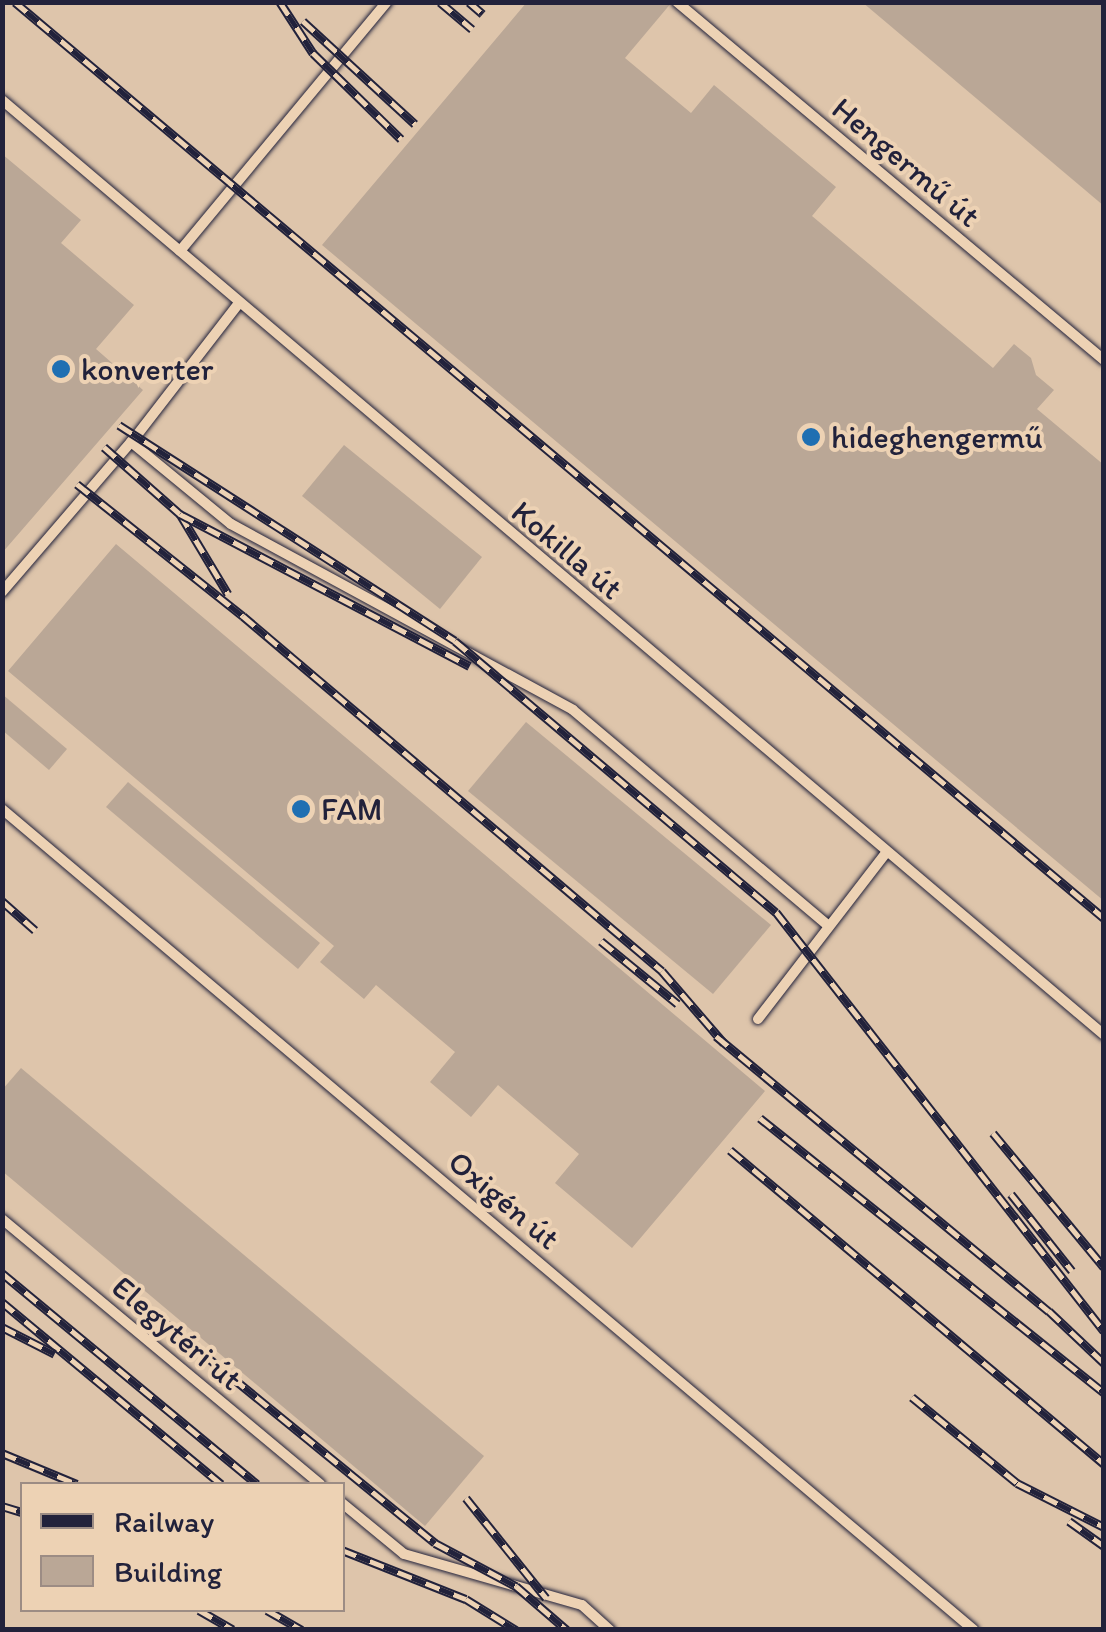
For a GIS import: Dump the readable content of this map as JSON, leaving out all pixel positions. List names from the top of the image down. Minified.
{"streets":{"lane":["Hengermű út","Kokilla út","Oxigén út","Elegytéri út"]},"places":["konverter","hideghengermű","FAM"],"legend":["Railway","Building"]}
